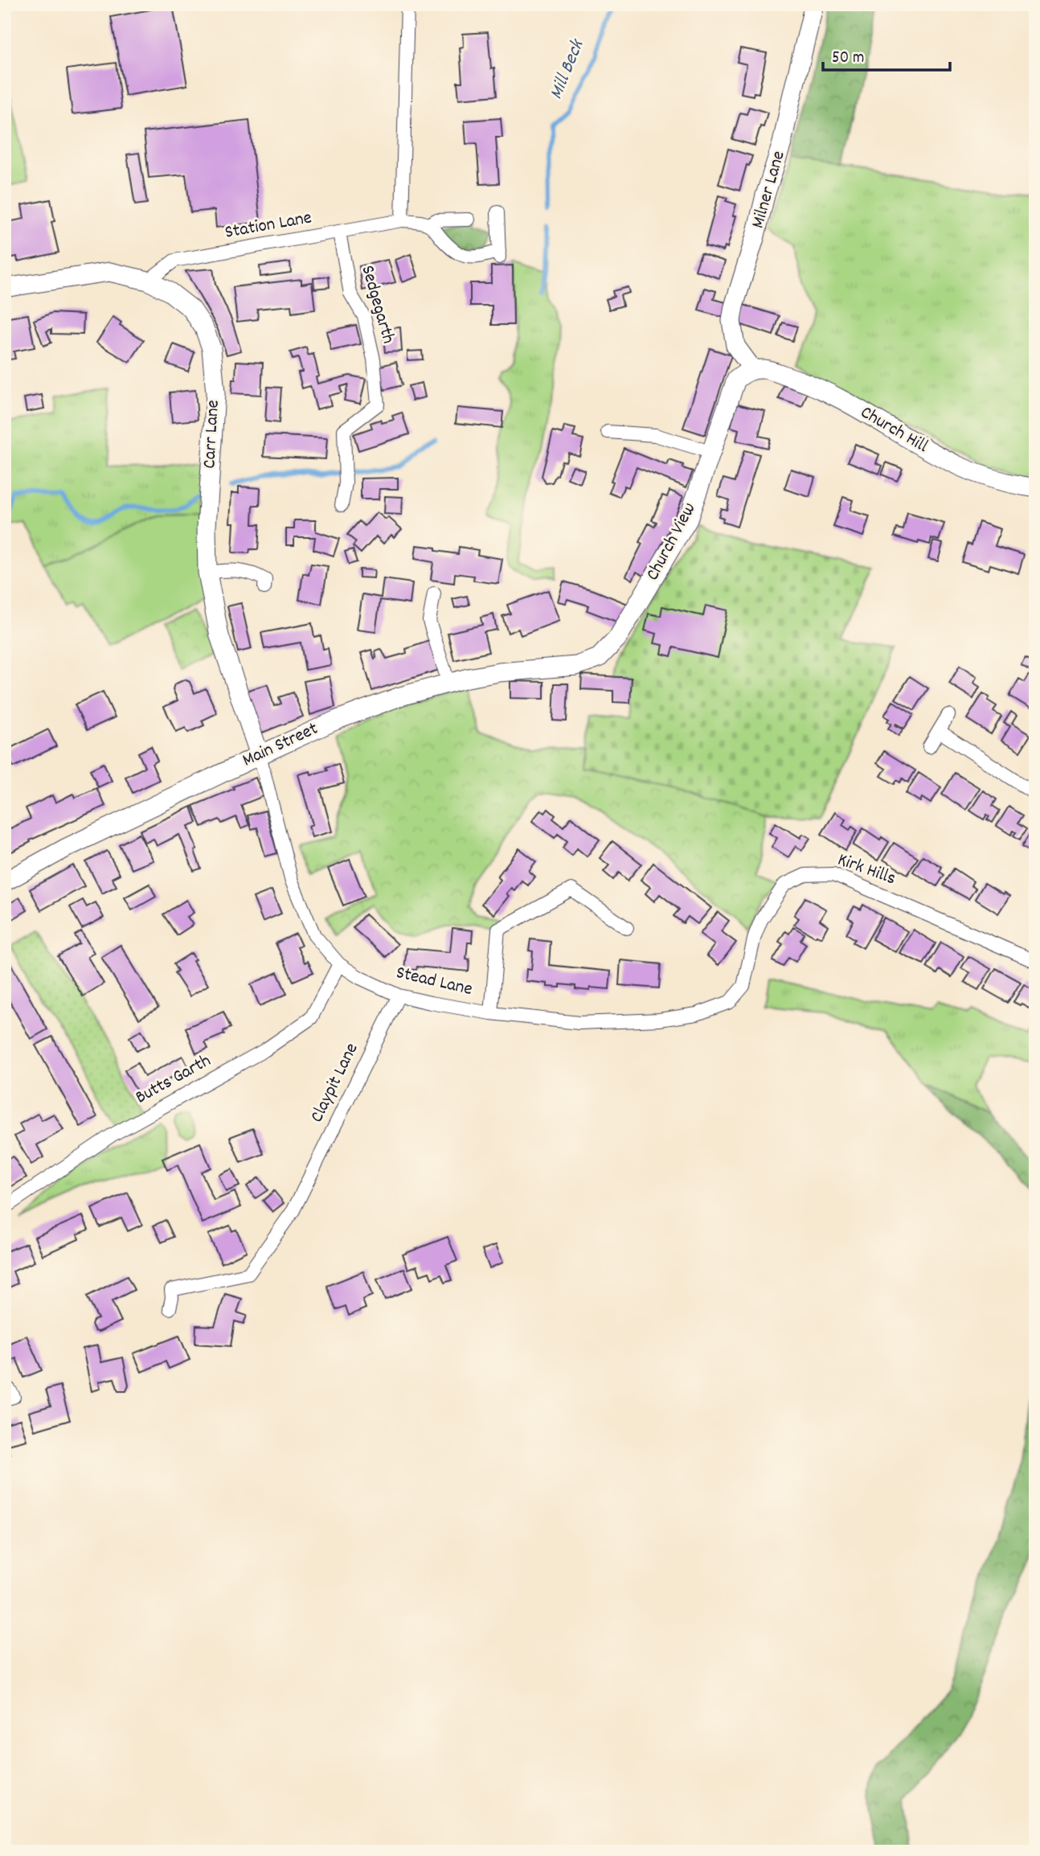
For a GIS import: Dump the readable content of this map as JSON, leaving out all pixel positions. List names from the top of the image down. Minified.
{"streets":{"street":["Milner Lane","Station Lane","Sedgegarth","Church Hill","Carr Lane","Church View","Main Street","Kirk Hills","Stead Lane","Butts Garth","Claypit Lane"]},"crossings":[["Milner Lane","Church Hill"],["Milner Lane","Church View"],["Station Lane","Sedgegarth"],["Station Lane","Carr Lane"],["Church Hill","Church View"],["Carr Lane","Main Street"],["Carr Lane","Stead Lane"],["Church View","Main Street"],["Main Street","Stead Lane"],["Kirk Hills","Stead Lane"],["Stead Lane","Butts Garth"],["Stead Lane","Claypit Lane"]],"water":["Mill Beck"],"scale_bar":"50 m"}
